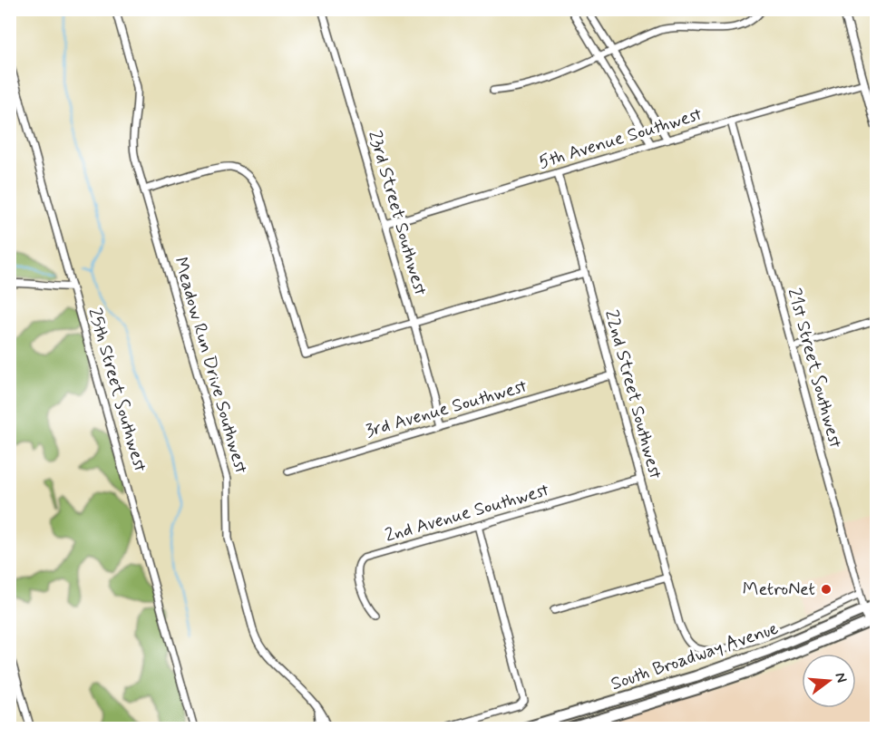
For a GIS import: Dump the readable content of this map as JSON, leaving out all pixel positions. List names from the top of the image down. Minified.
{"streets":{"main road":["South Broadway Avenue"],"street":["5th Avenue Southwest","23rd Street Southwest","Meadow Run Drive Southwest","21st Street Southwest","25th Street Southwest","22nd Street Southwest","3rd Avenue Southwest","2nd Avenue Southwest"]},"crossings":[["5th Avenue Southwest","23rd Street Southwest"],["5th Avenue Southwest","21st Street Southwest"],["5th Avenue Southwest","22nd Street Southwest"],["23rd Street Southwest","3rd Avenue Southwest"],["21st Street Southwest","22nd Street Southwest"],["21st Street Southwest","South Broadway Avenue"],["22nd Street Southwest","3rd Avenue Southwest"],["22nd Street Southwest","2nd Avenue Southwest"]],"places":["MetroNet"],"north":"right"}
